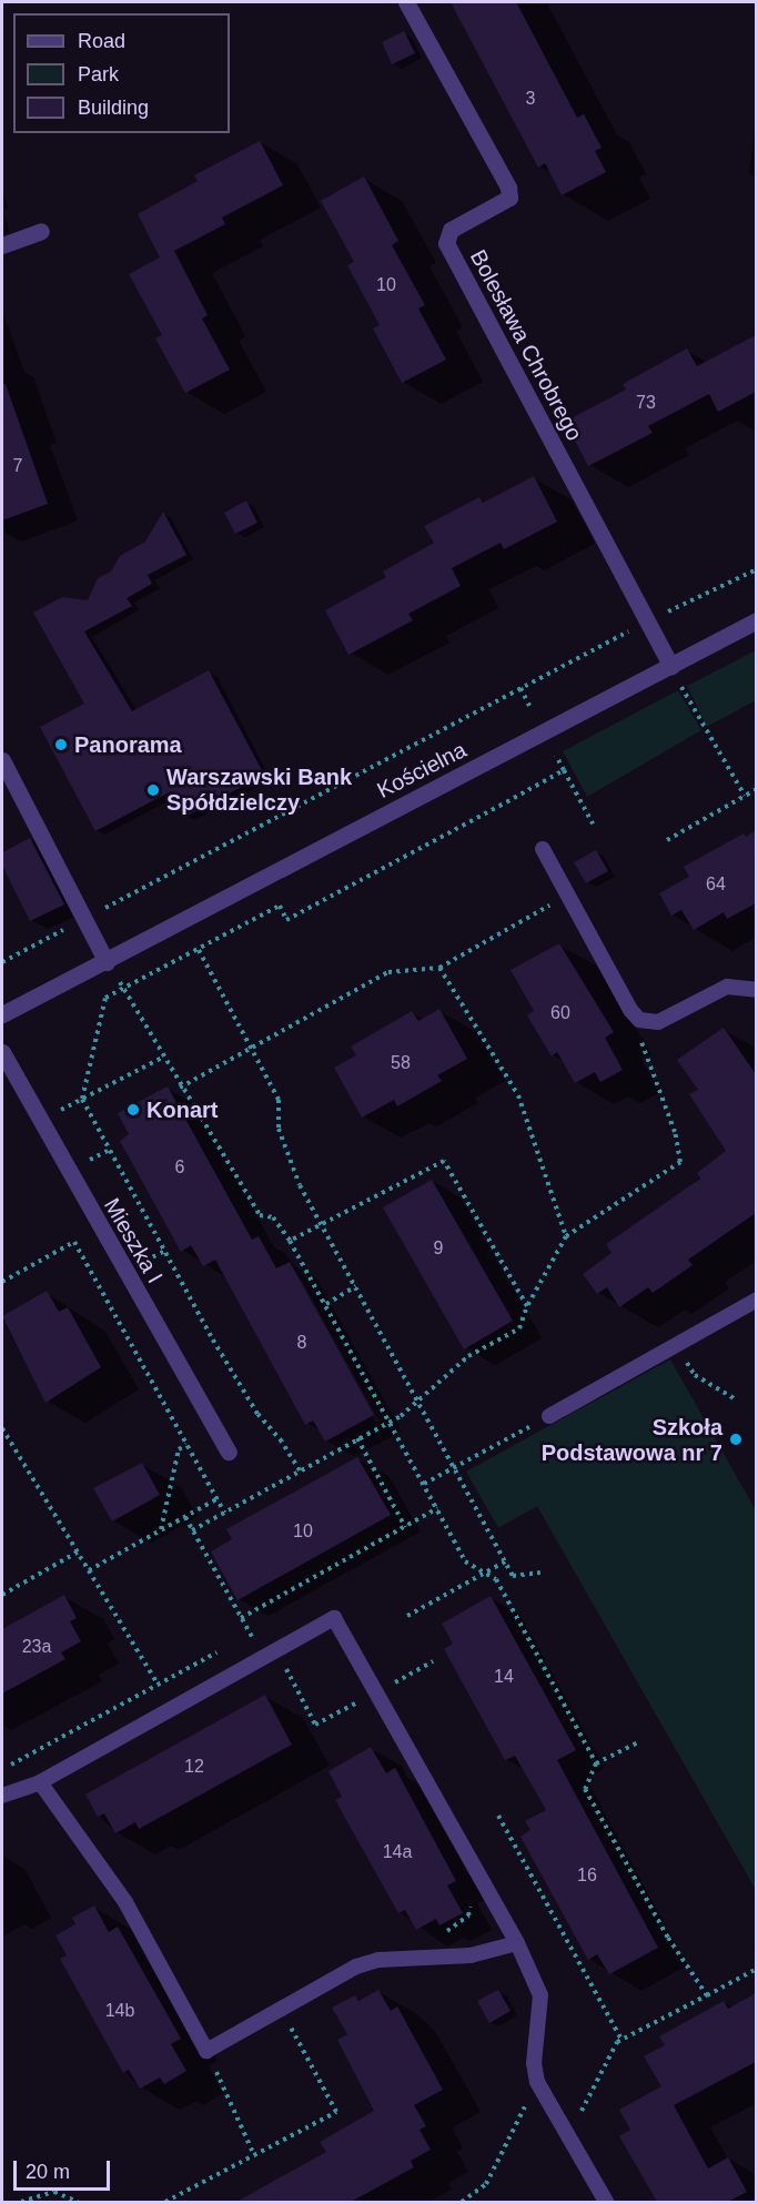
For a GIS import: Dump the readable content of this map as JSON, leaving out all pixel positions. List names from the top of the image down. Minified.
{"streets":{"street":["Bolesława Chrobrego","Kościelna","Mieszka I"]},"crossings":[["Bolesława Chrobrego","Kościelna"]],"places":["Panorama","Warszawski Bank Spółdzielczy","Konart","Szkoła Podstawowa nr 7"],"house_numbers":["3","10","73","7","64","60","58","6","9","8","10","23a","14","12","14a","16","14b"],"legend":["Road","Park","Building"],"scale_bar":"20 m"}
